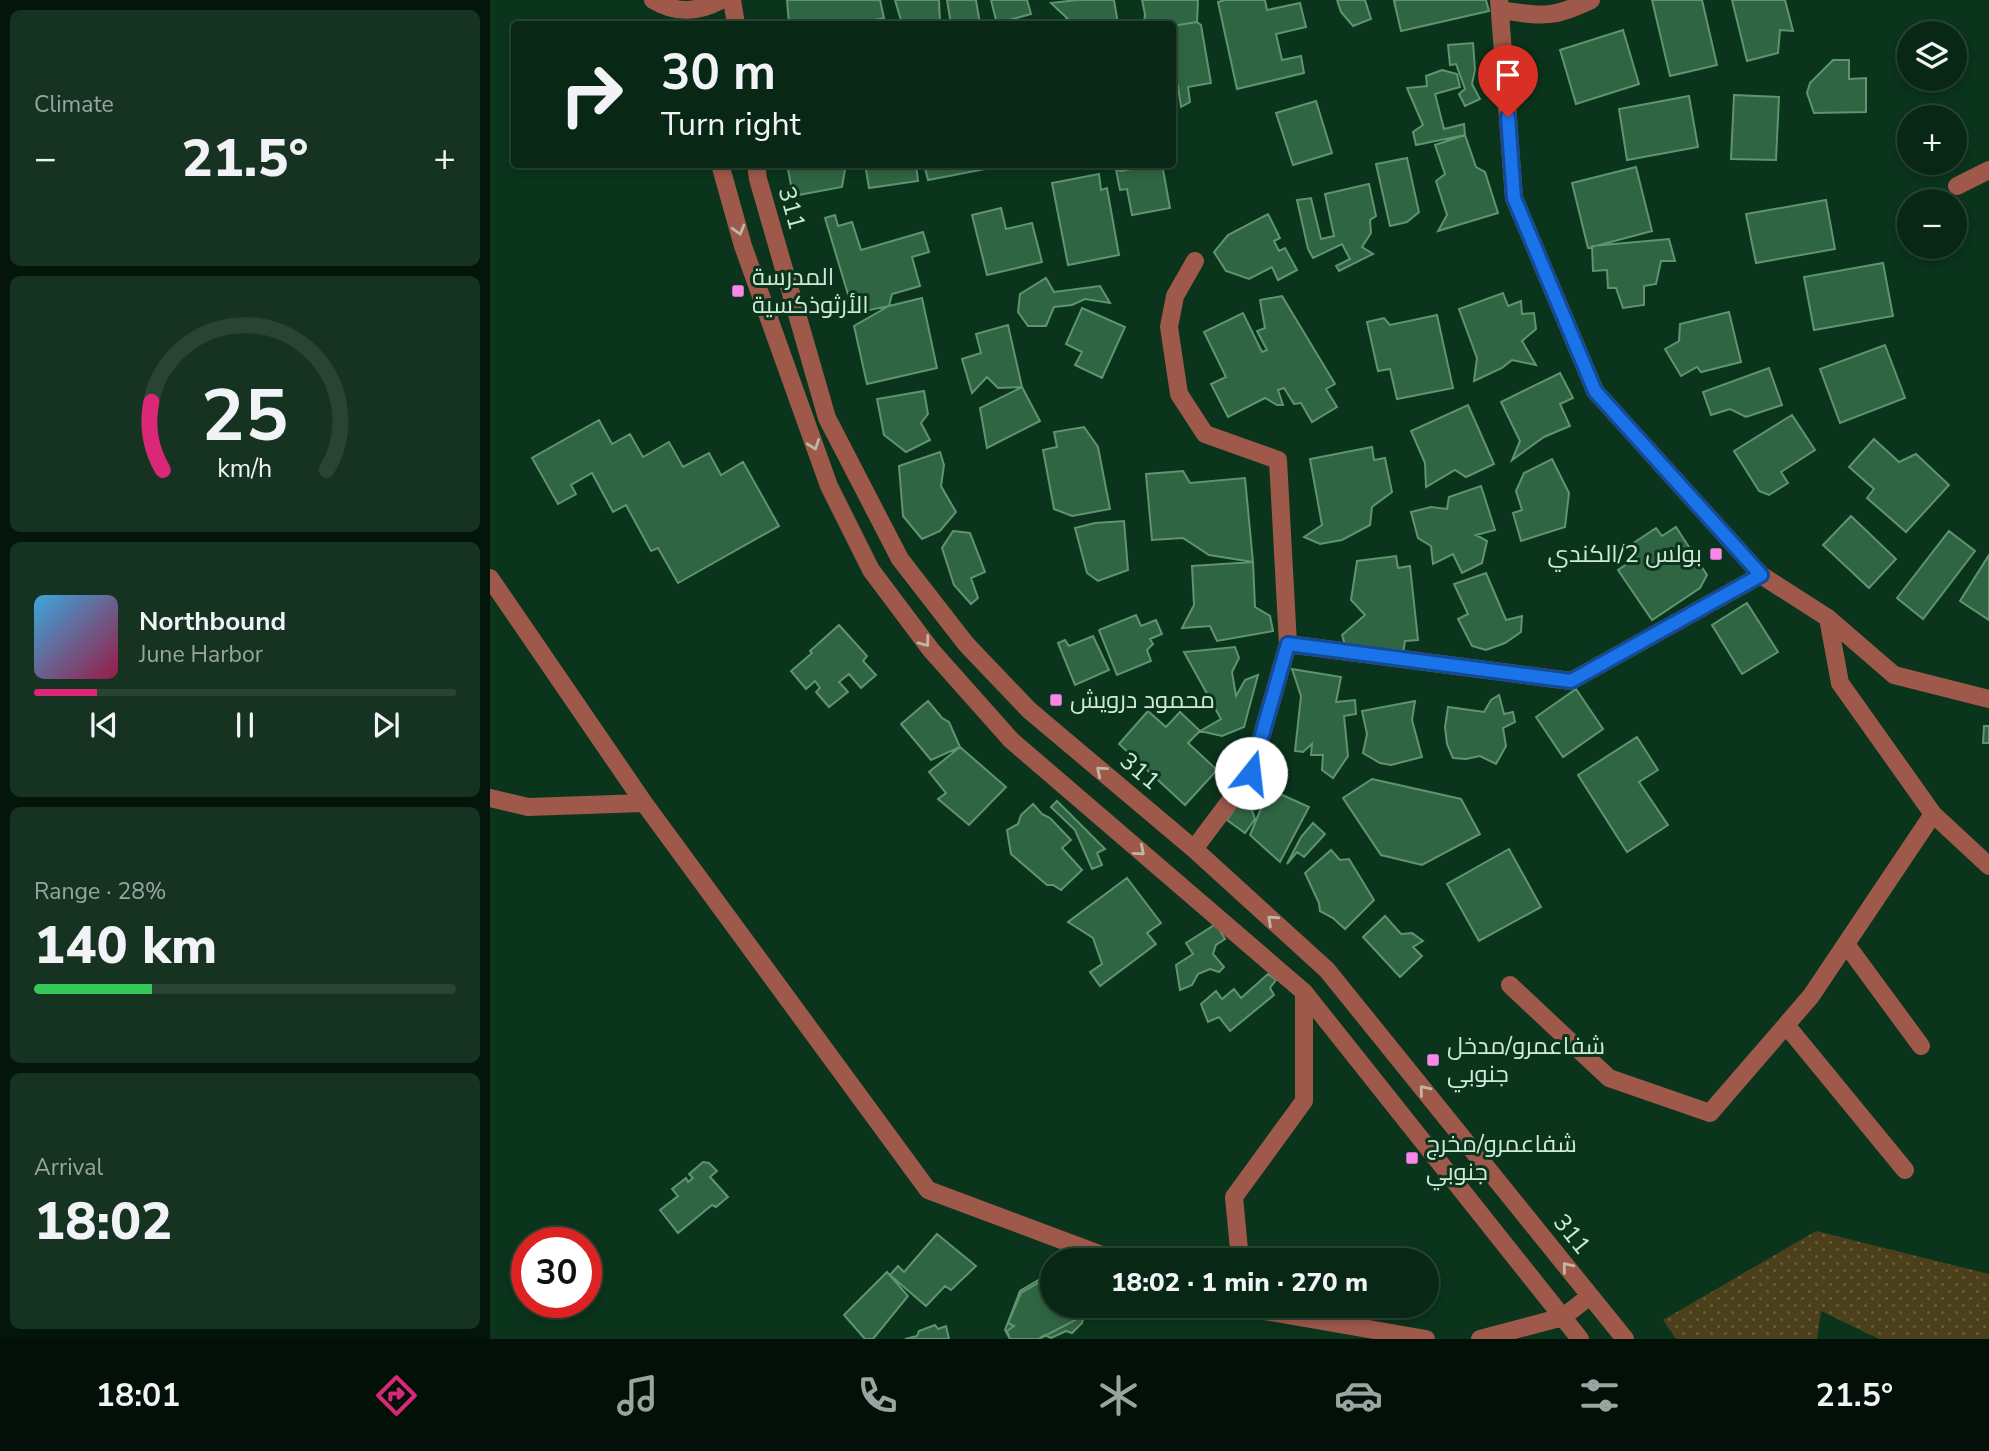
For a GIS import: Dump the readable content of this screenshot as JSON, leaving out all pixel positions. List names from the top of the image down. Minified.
{"streets":{"street":["311"]},"places":{"transit":["المدرسة الأرثوذكسية","بولس 2/الكندي","محمود درويش","شفاعمرو/مدخل جنوبي","شفاعمرو/مخرج جنوبي"]},"page":{"tile":["Climate",["Range · 28%","140 km"],["Arrival","18:02"]],"map_buttons":["+","−"],"turn":["30 m","Turn right"],"heat":["−","21.5°","+"],"song":["Northbound","June Harbor"],"limit":"30","trip":"18:02 · 1 min · 270 m","tabs":["18:01","21.5°"],"gauge":["25","km/h"]}}
